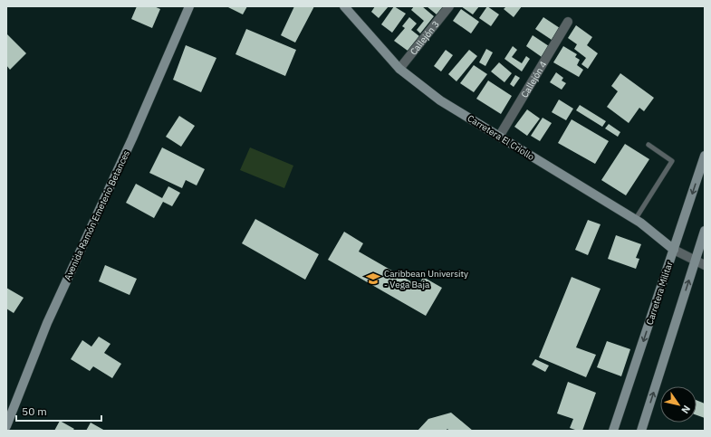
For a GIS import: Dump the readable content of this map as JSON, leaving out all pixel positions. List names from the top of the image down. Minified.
{"streets":{"street":["Callejón 3","Callejón 4","Carretera El Criollo","Avenida Ramón Emeterio Betances","Carretera Militar"]},"crossings":[["Callejón 3","Carretera El Criollo"],["Callejón 4","Carretera El Criollo"],["Carretera El Criollo","Carretera Militar"]],"places":{"school or university":["Caribbean University - Vega Baja"]},"scale_bar":"50 m","north":"bottom right"}
